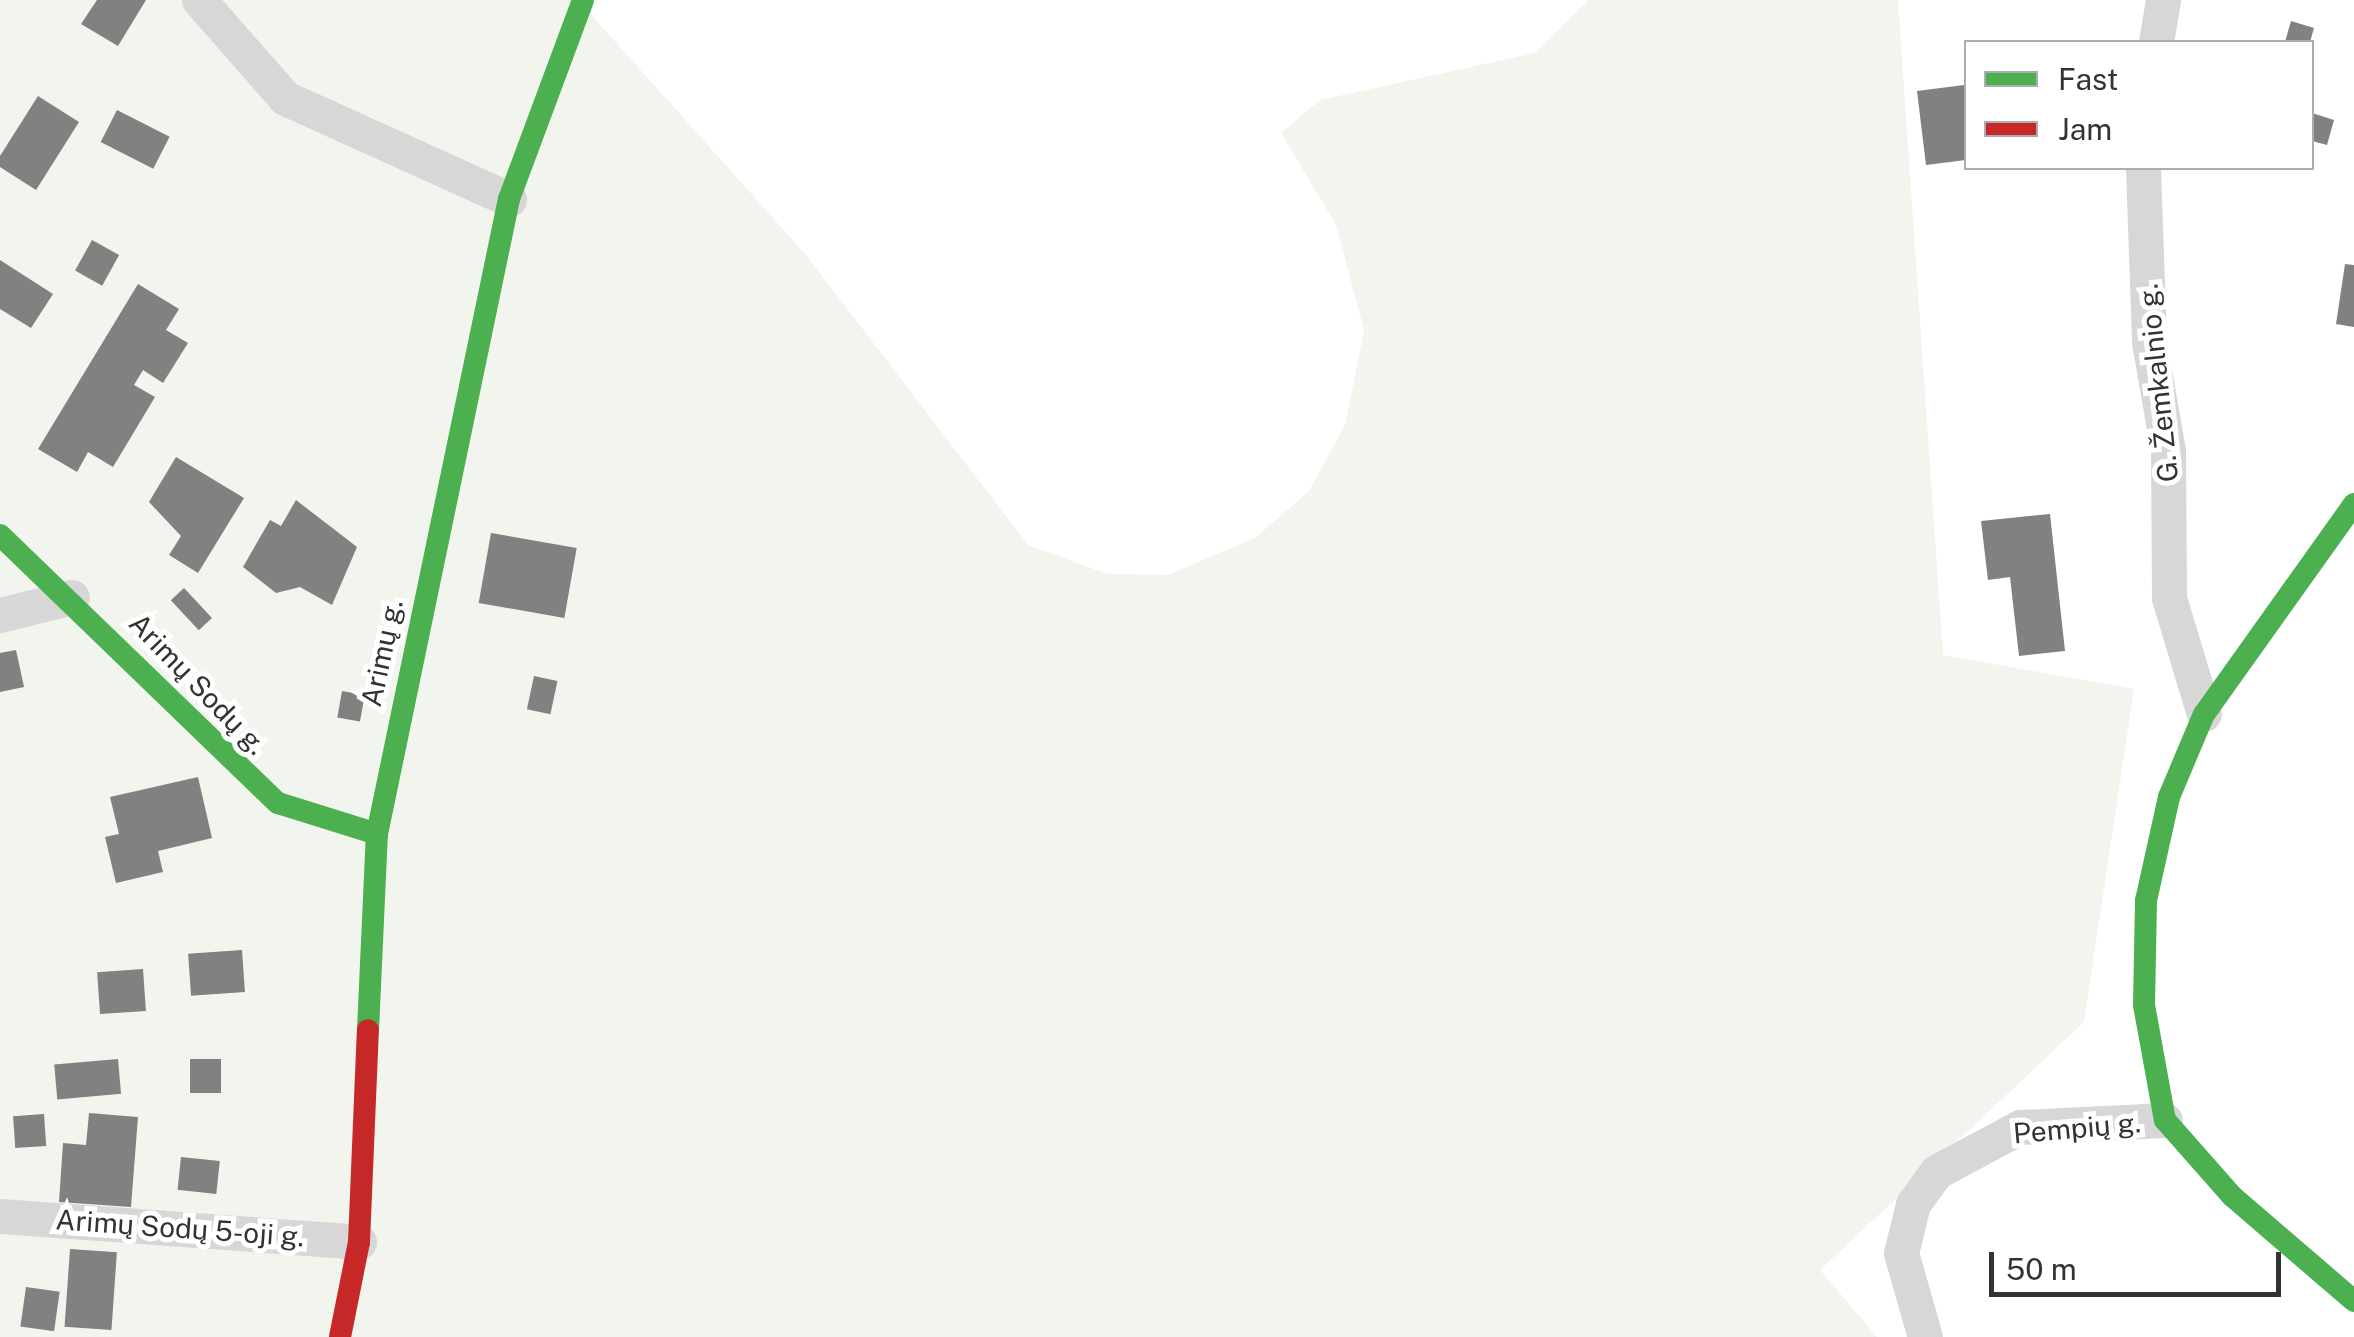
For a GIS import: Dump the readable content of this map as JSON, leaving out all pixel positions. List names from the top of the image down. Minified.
{"streets":{"street":["G. Žemkalnio g.","Arimų g.","Arimų Sodų g.","Pempių g.","Arimų Sodų 5-oji g."]},"crossings":[["Arimų g.","Arimų Sodų g."],["Arimų g.","Arimų Sodų 5-oji g."]],"legend":["Fast","Jam"],"scale_bar":"50 m"}
